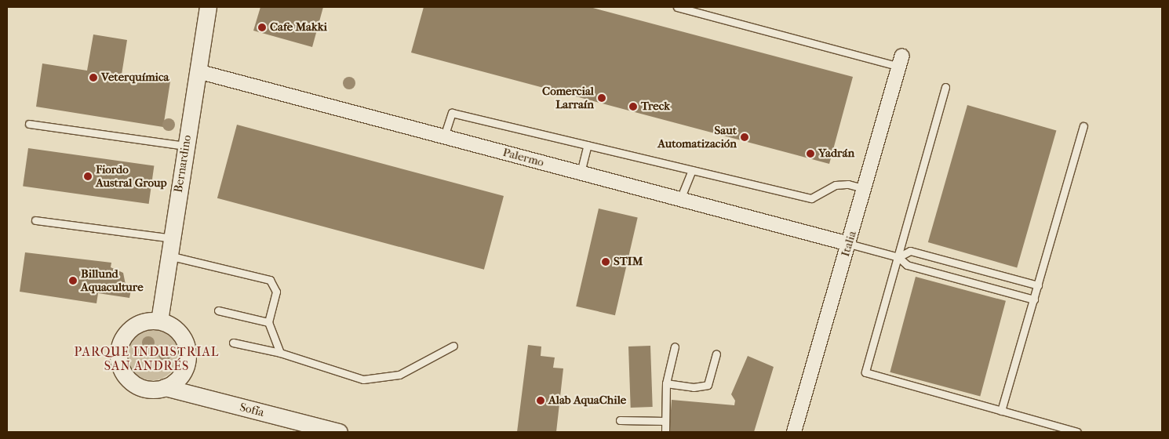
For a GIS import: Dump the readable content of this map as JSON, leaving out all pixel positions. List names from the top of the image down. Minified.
{"streets":{"street":["Palermo","Bernardino","Italia","Sofía"]},"crossings":[["Palermo","Bernardino"],["Palermo","Italia"],["Bernardino","Sofía"]],"districts":["PARQUE INDUSTRIAL SAN ANDRÉS"],"places":["Cafe Makki","Veterquímica","Comercial Larraín","Treck","Saut Automatización","Yadrán","Fiordo Austral Group","STIM","Billund Aquaculture","Alab AquaChile"]}
